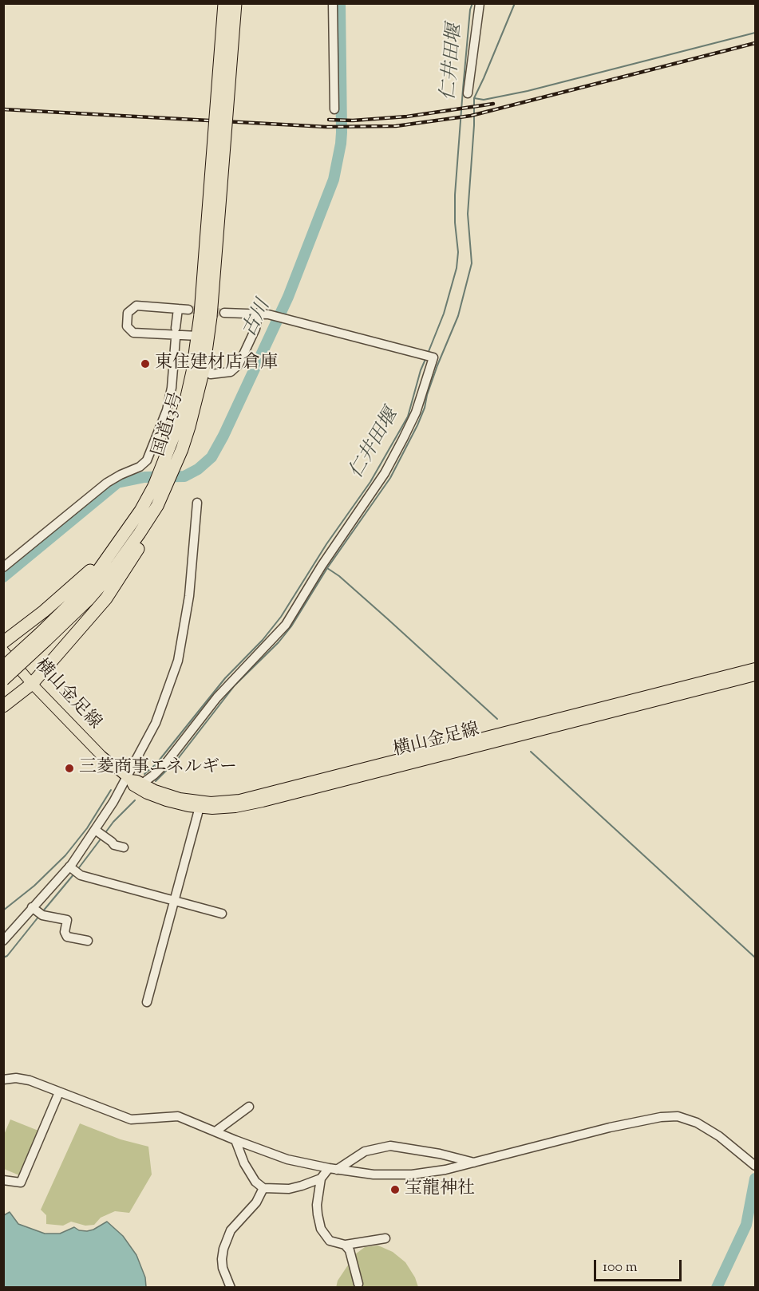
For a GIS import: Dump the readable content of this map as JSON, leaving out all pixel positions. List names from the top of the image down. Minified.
{"streets":{"highway":["国道13号"],"main road":["横山金足線"]},"water":["仁井田堰","古川"],"places":["東住建材店倉庫","三菱商事エネルギー","宝龍神社"],"scale_bar":"100 m"}
